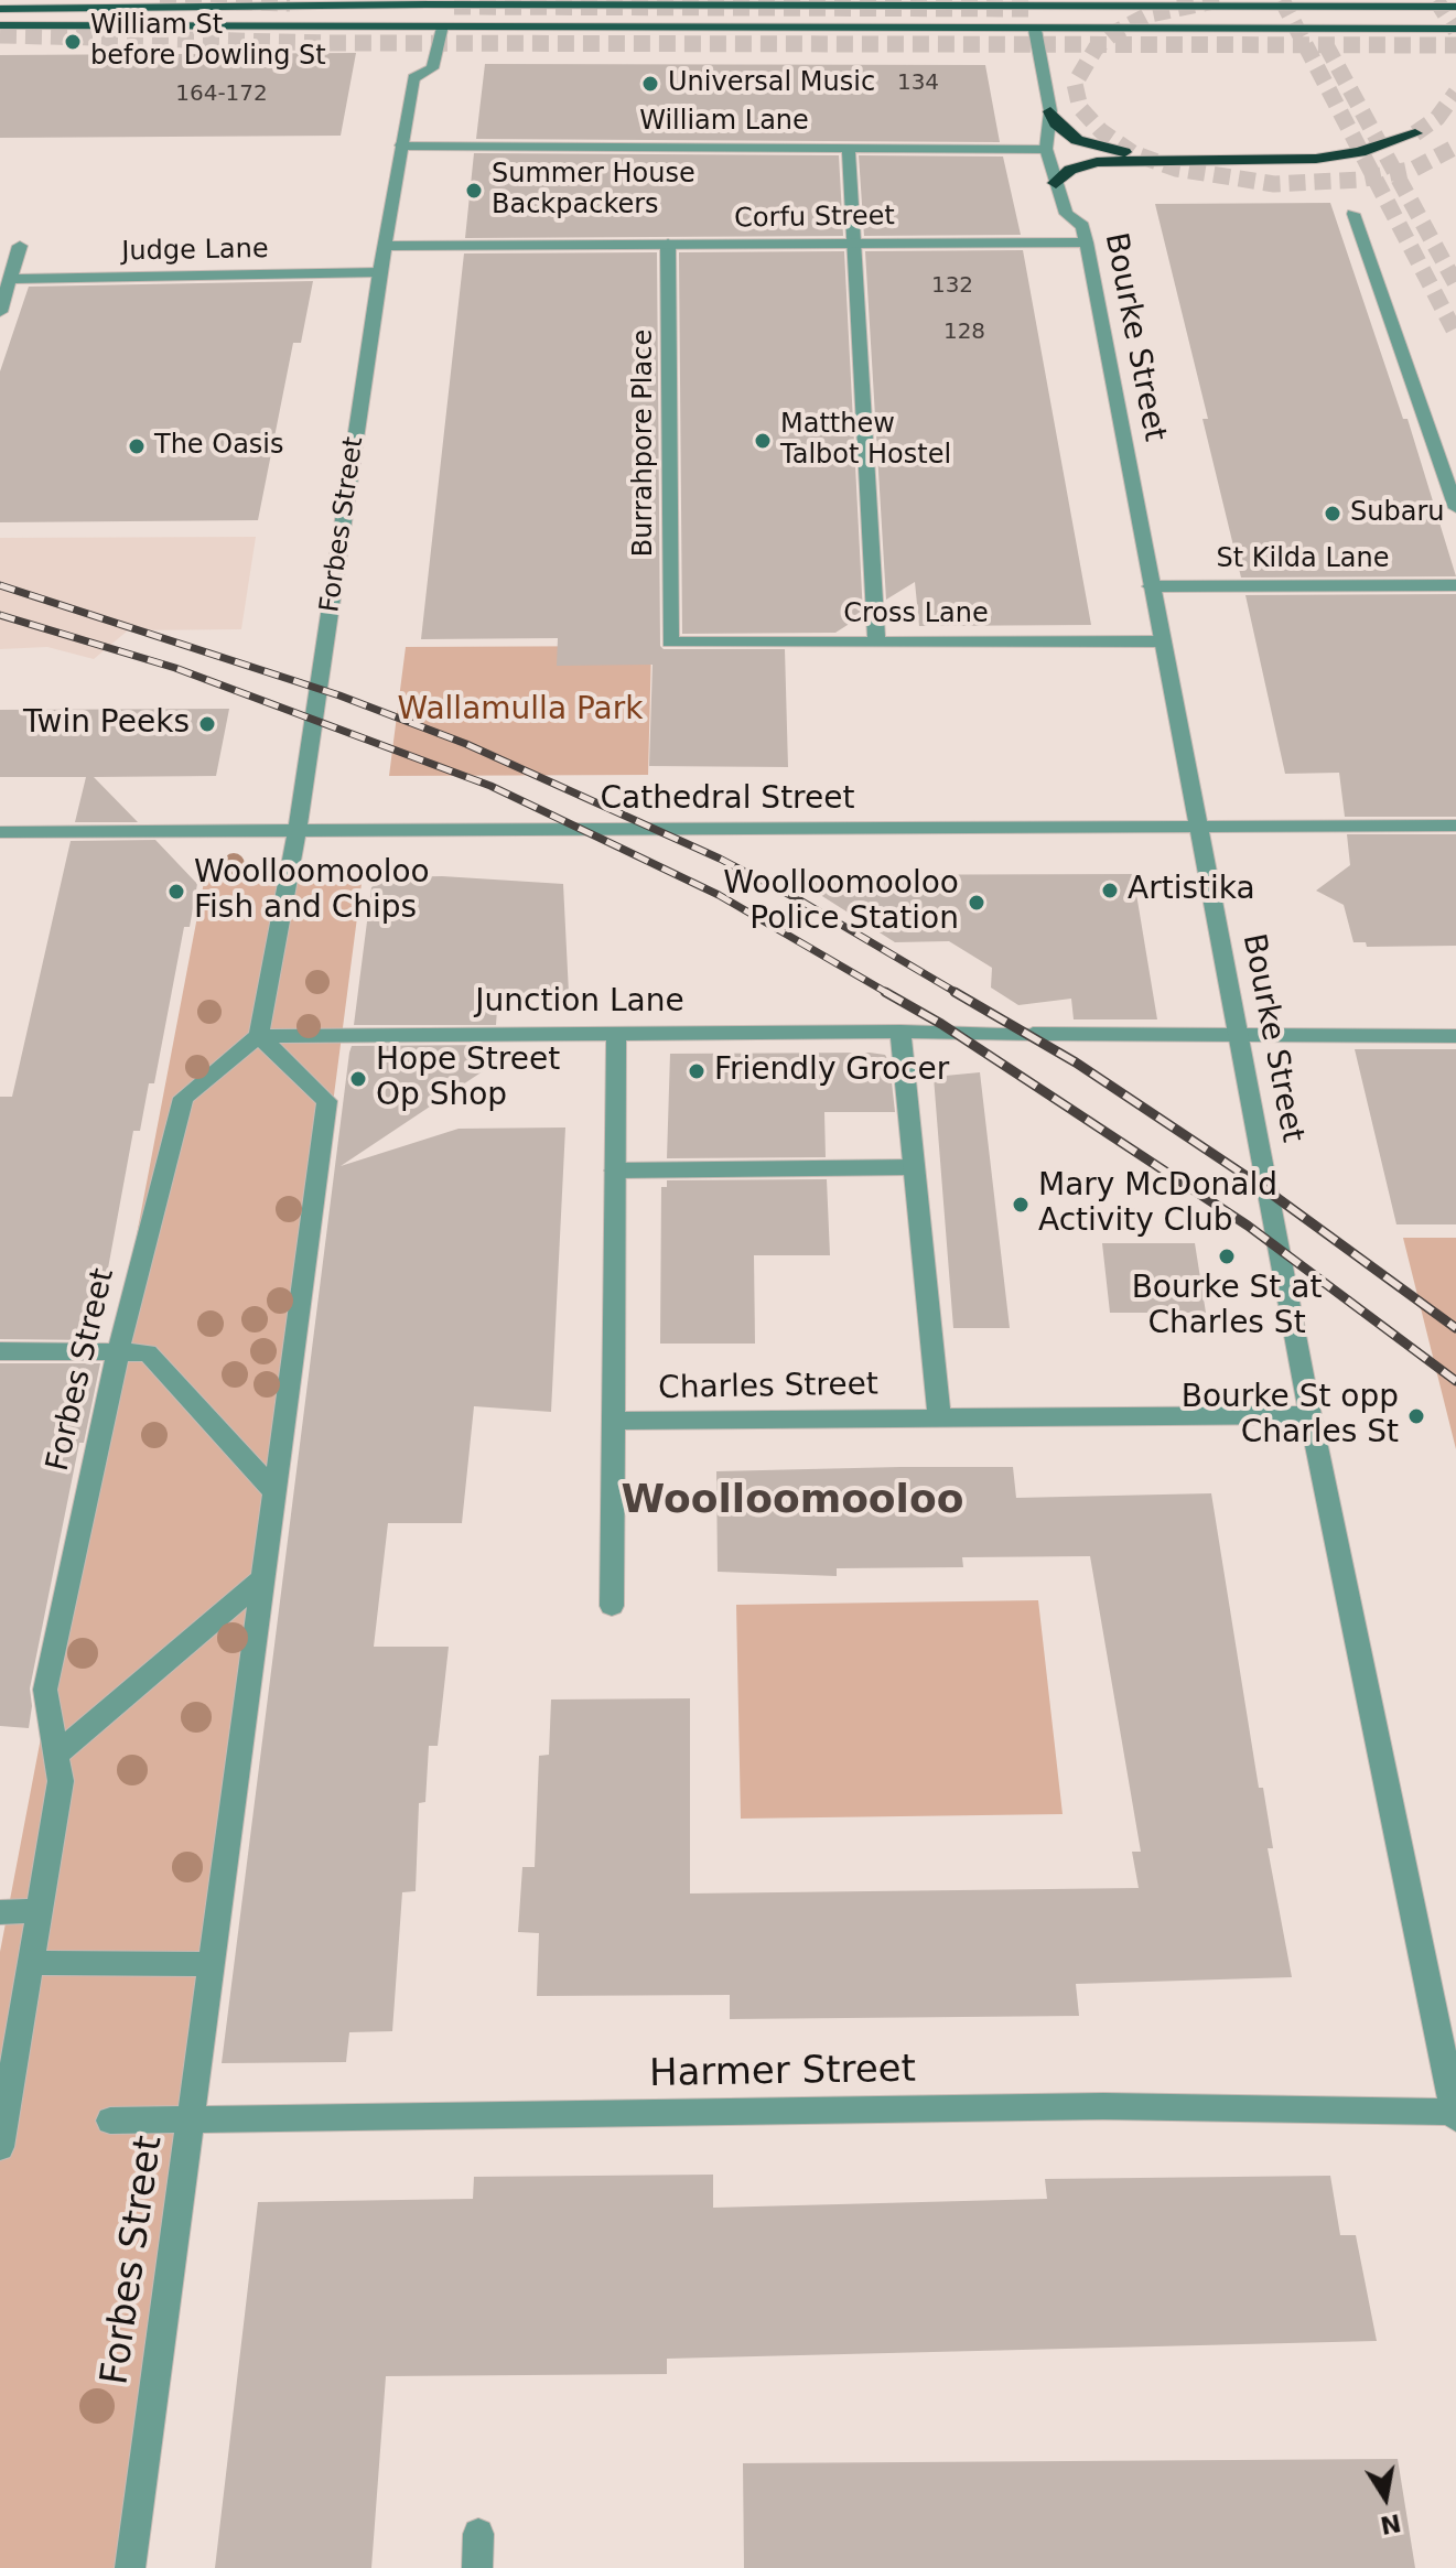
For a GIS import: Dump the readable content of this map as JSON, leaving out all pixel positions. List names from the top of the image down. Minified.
{"streets":{"street":["William Lane","Corfu Street","Judge Lane","Bourke Street","Burrahpore Place","Forbes Street","St Kilda Lane","Cross Lane","Cathedral Street","Junction Lane","Charles Street","Harmer Street"]},"crossings":[["William Lane","Bourke Street"],["William Lane","Forbes Street"],["Corfu Street","Bourke Street"],["Corfu Street","Burrahpore Place"],["Corfu Street","Forbes Street"],["Judge Lane","Forbes Street"],["Bourke Street","St Kilda Lane"],["Bourke Street","Cross Lane"],["Bourke Street","Cathedral Street"],["Bourke Street","Junction Lane"],["Bourke Street","Charles Street"],["Bourke Street","Harmer Street"],["Burrahpore Place","Cross Lane"],["Forbes Street","Cathedral Street"],["Forbes Street","Junction Lane"],["Forbes Street","Harmer Street"],["Junction Lane","Charles Street"]],"districts":["Woolloomooloo"],"parks":["Wallamulla Park"],"places":["William St before Dowling St","Universal Music","Summer House Backpackers","Matthew Talbot Hostel","The Oasis","Subaru","Twin Peeks","Artistika","Woolloomooloo Fish and Chips","Woolloomooloo Police Station","Friendly Grocer","Hope Street Op Shop","Mary McDonald Activity Club","Bourke St at Charles St","Bourke St opp Charles St"],"house_numbers":["134","164-172","132","128"],"north":"bottom"}
